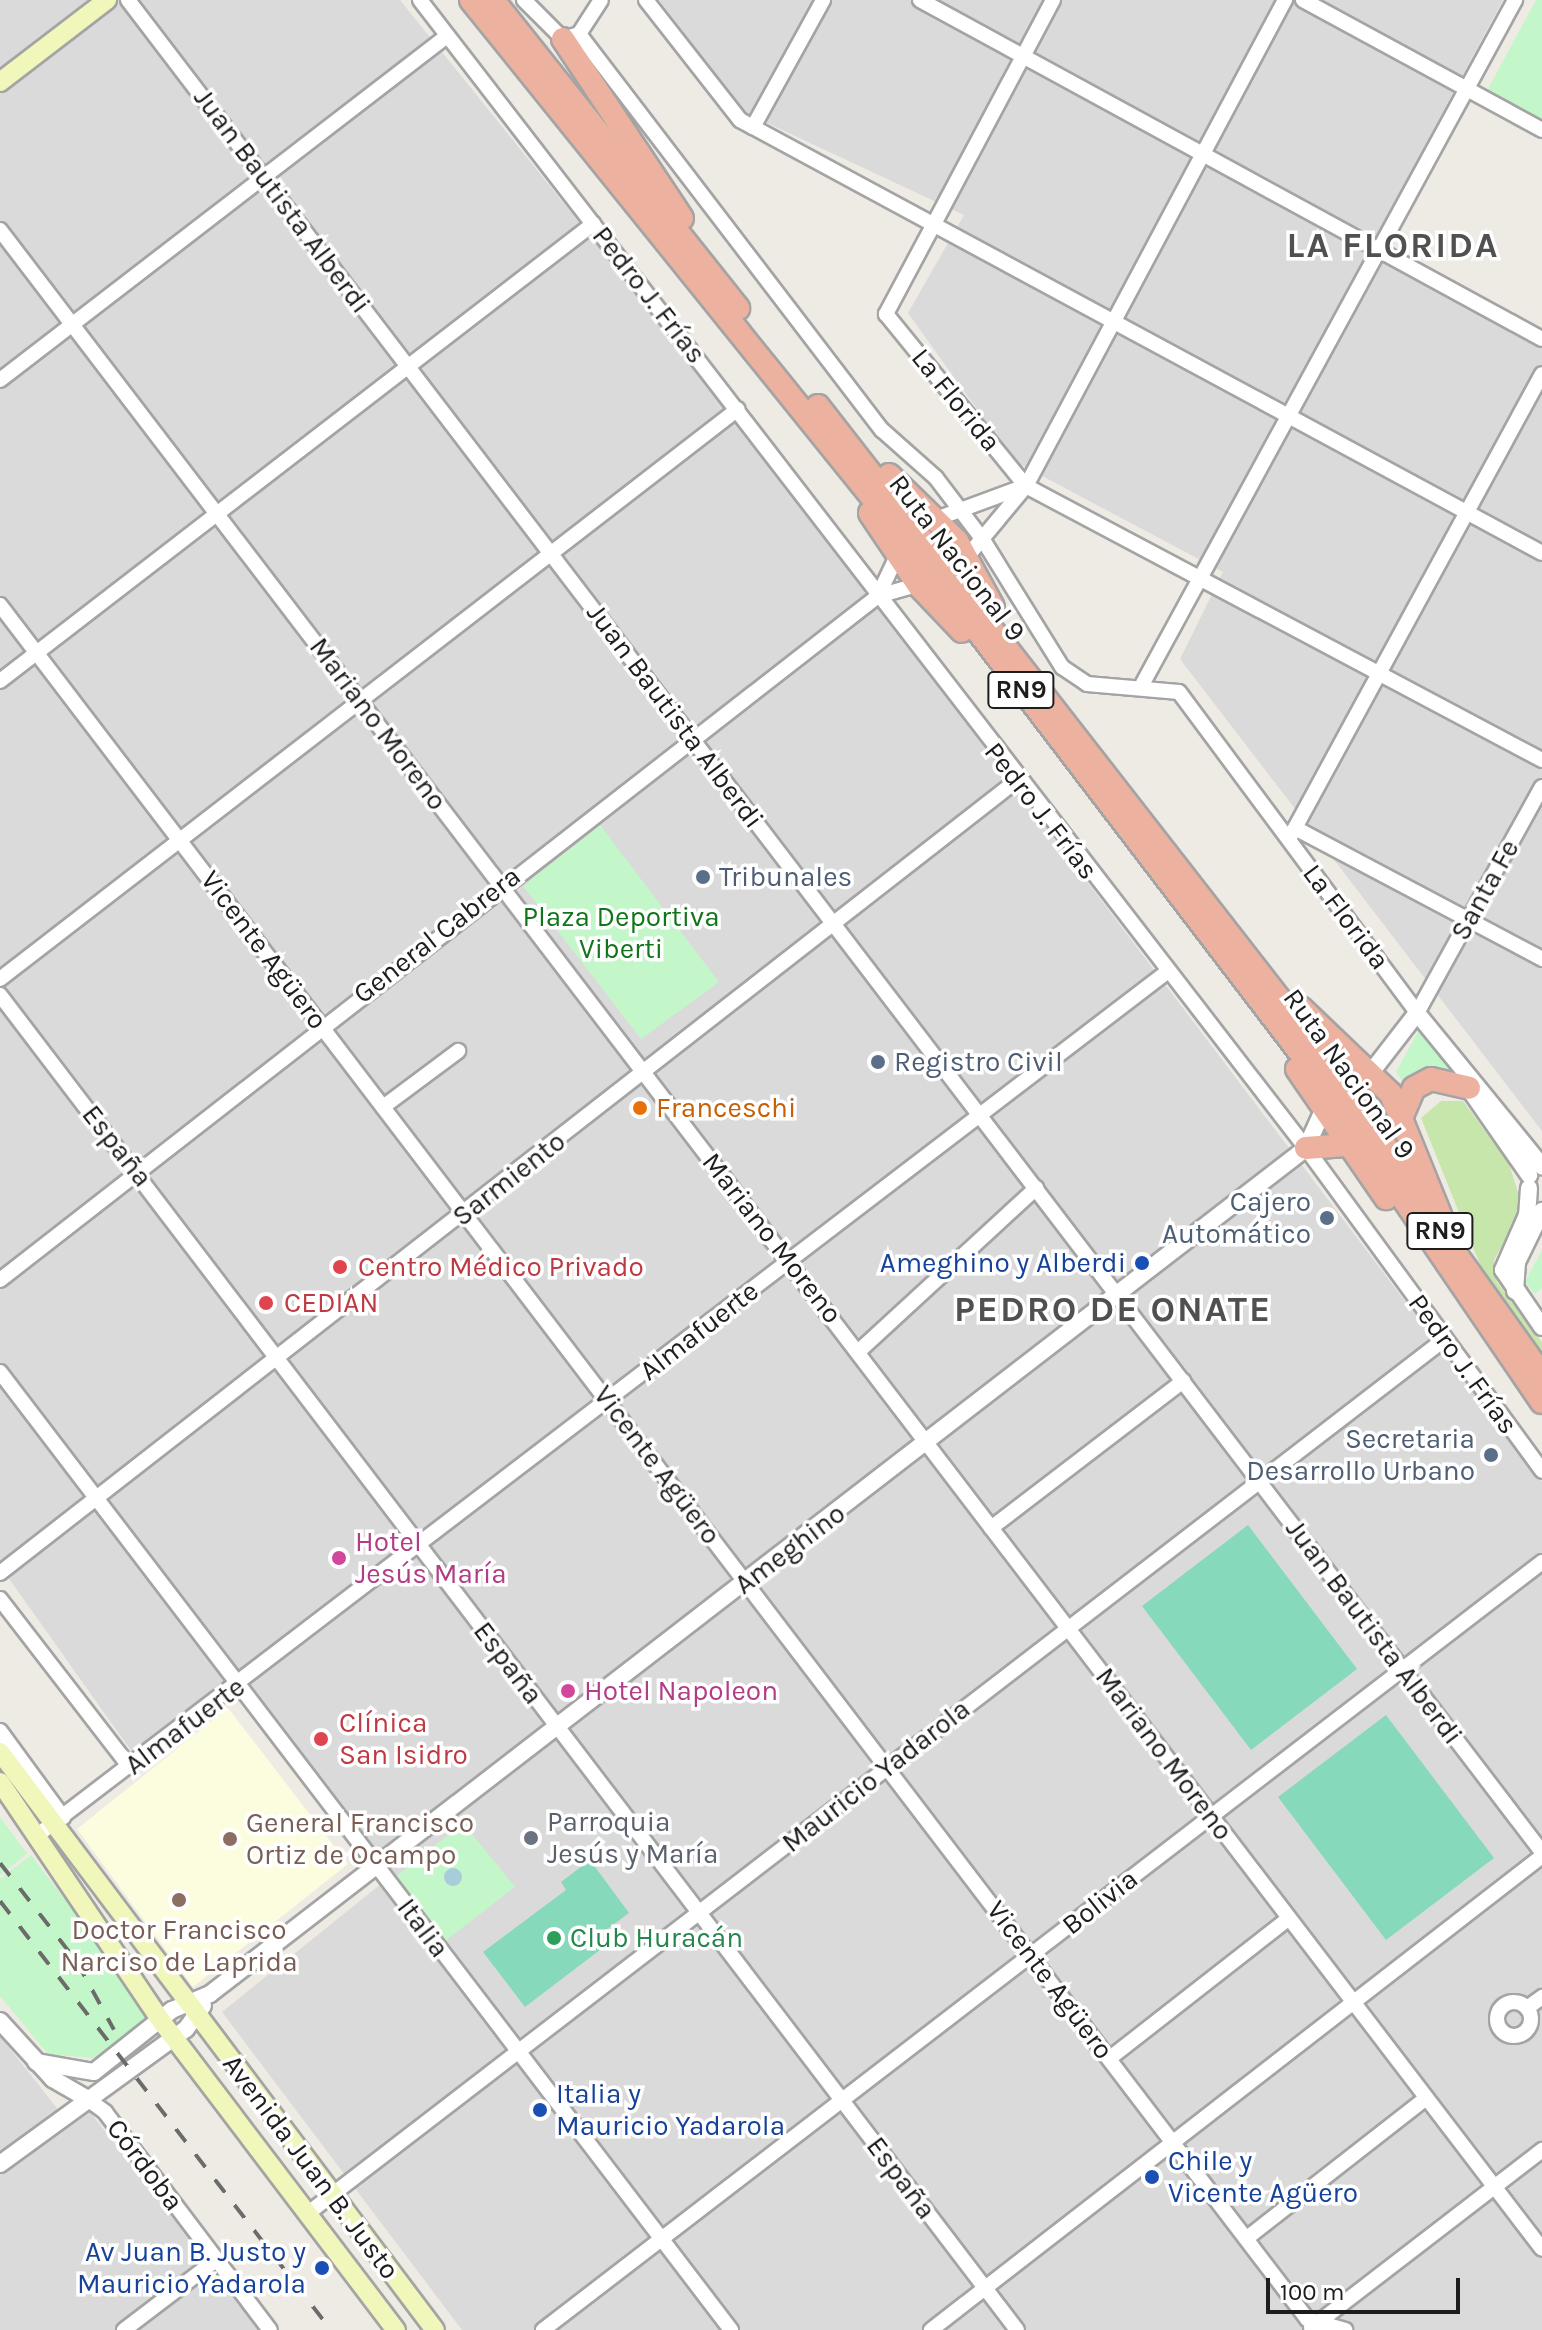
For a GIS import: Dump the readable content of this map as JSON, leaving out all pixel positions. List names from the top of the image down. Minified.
{"streets":{"highway":["Ruta Nacional 9","RN9"],"main road":["Avenida Juan B. Justo"],"street":["Juan Bautista Alberdi","Pedro J. Frías","La Florida","Mariano Moreno","Santa Fe","General Cabrera","Vicente Agüero","España","Sarmiento","Almafuerte","Ameghino","Mauricio Yadarola","Bolivia","Italia","Córdoba"]},"crossings":[["Juan Bautista Alberdi","General Cabrera"],["Juan Bautista Alberdi","Sarmiento"],["Juan Bautista Alberdi","Almafuerte"],["Juan Bautista Alberdi","Ameghino"],["Juan Bautista Alberdi","Mauricio Yadarola"],["Juan Bautista Alberdi","Bolivia"],["Pedro J. Frías","General Cabrera"],["Pedro J. Frías","Sarmiento"],["Pedro J. Frías","Almafuerte"],["Pedro J. Frías","Ameghino"],["Pedro J. Frías","Mauricio Yadarola"],["La Florida","Santa Fe"],["Ruta Nacional 9","RN9"],["Mariano Moreno","General Cabrera"],["Mariano Moreno","Sarmiento"],["Mariano Moreno","Almafuerte"],["Mariano Moreno","Ameghino"],["Mariano Moreno","Mauricio Yadarola"],["Mariano Moreno","Bolivia"],["General Cabrera","Vicente Agüero"],["General Cabrera","España"],["Vicente Agüero","Sarmiento"],["Vicente Agüero","Almafuerte"],["Vicente Agüero","Ameghino"],["Vicente Agüero","Mauricio Yadarola"],["Vicente Agüero","Bolivia"],["España","Sarmiento"],["España","Almafuerte"],["España","Ameghino"],["España","Mauricio Yadarola"],["España","Bolivia"],["Sarmiento","Italia"],["Almafuerte","Italia"],["Almafuerte","Avenida Juan B. Justo"],["Ameghino","Italia"],["Ameghino","Avenida Juan B. Justo"],["Mauricio Yadarola","Italia"],["Mauricio Yadarola","Avenida Juan B. Justo"],["Bolivia","Italia"]],"districts":["LA FLORIDA","PEDRO DE ONATE"],"parks":["Plaza Deportiva Viberti"],"places":["Tribunales","Registro Civil","Franceschi","Cajero Automático","Ameghino y Alberdi","Centro Médico Privado","CEDIAN","Secretaria Desarrollo Urbano","Hotel Jesús María","Hotel Napoleon","Clínica San Isidro","Parroquia Jesús y María","General Francisco Ortiz de Ocampo","Doctor Francisco Narciso de Laprida","Club Huracán","Italia y Mauricio Yadarola","Chile y Vicente Agüero","Av Juan B. Justo y Mauricio Yadarola"],"scale_bar":"100 m"}
